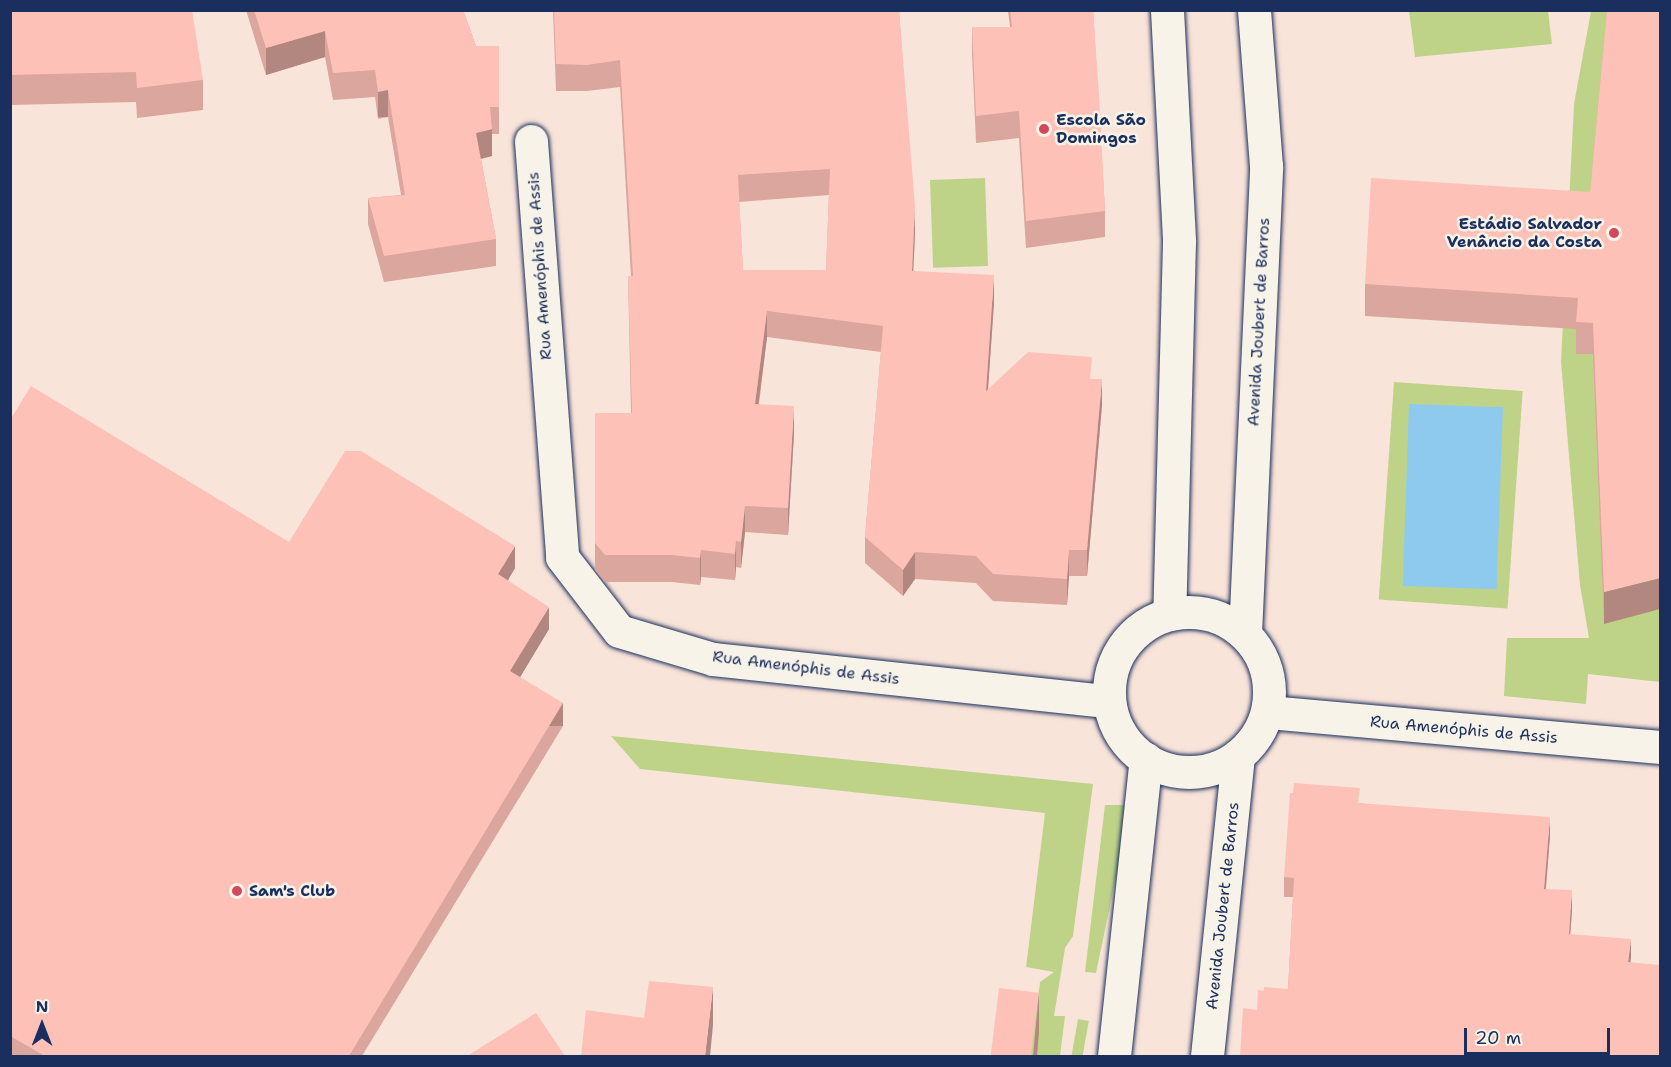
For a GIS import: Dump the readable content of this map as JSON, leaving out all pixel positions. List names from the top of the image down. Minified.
{"streets":{"street":["Rua Amenóphis de Assis","Avenida Joubert de Barros"]},"crossings":[["Rua Amenóphis de Assis","Avenida Joubert de Barros"]],"places":["Escola São Domingos","Estádio Salvador Venâncio da Costa","Sam's Club"],"scale_bar":"20 m","north":"top"}
